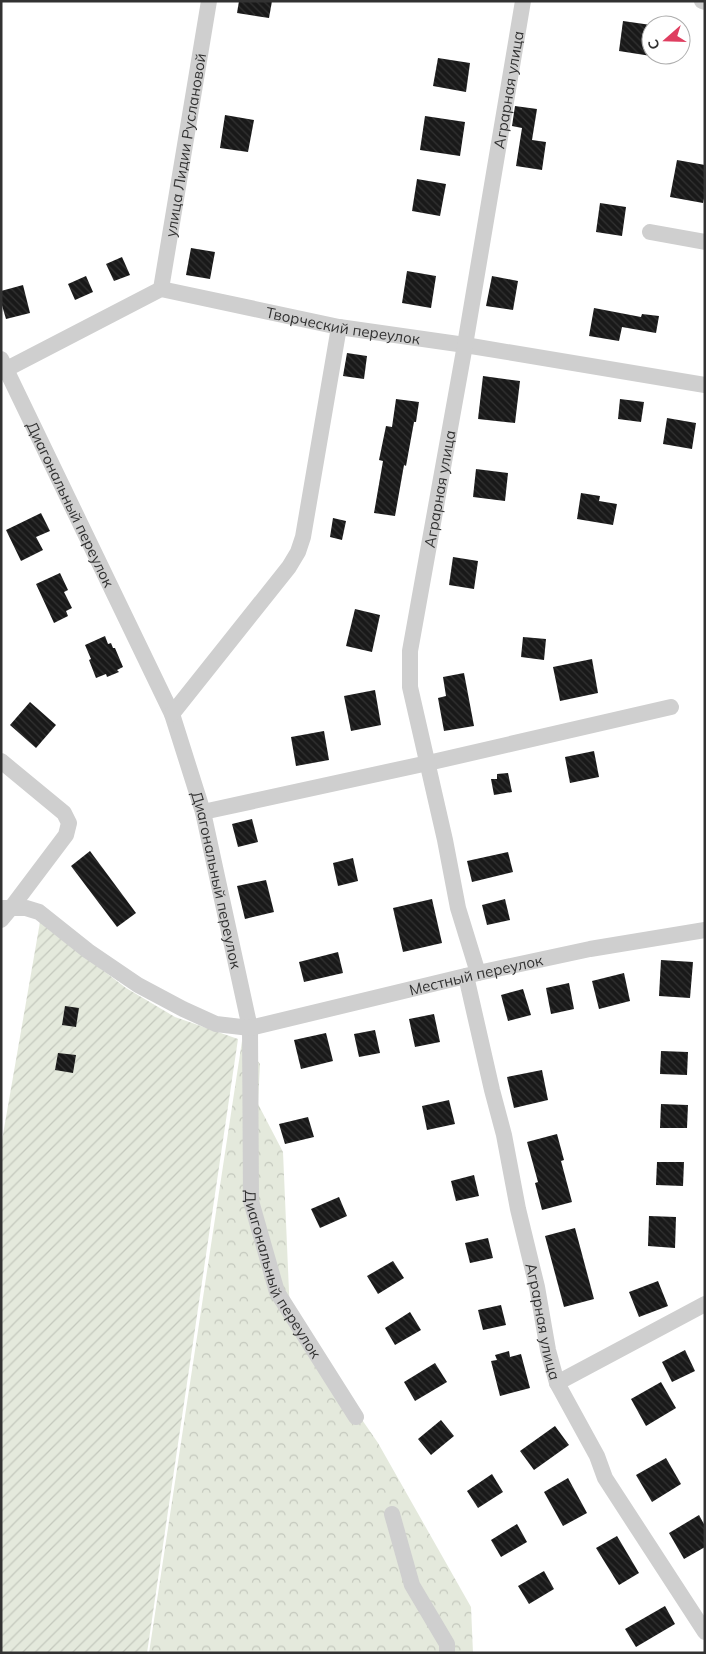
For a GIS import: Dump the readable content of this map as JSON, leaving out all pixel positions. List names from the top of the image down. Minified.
{"streets":{"street":["Аграрная улица","улица Лидии Руслановой","Творческий переулок","Диагональный переулок","Местный переулок"]},"crossings":[["Аграрная улица","Творческий переулок"],["Аграрная улица","Местный переулок"],["улица Лидии Руслановой","Творческий переулок"],["Диагональный переулок","Местный переулок"]],"north":"left"}
